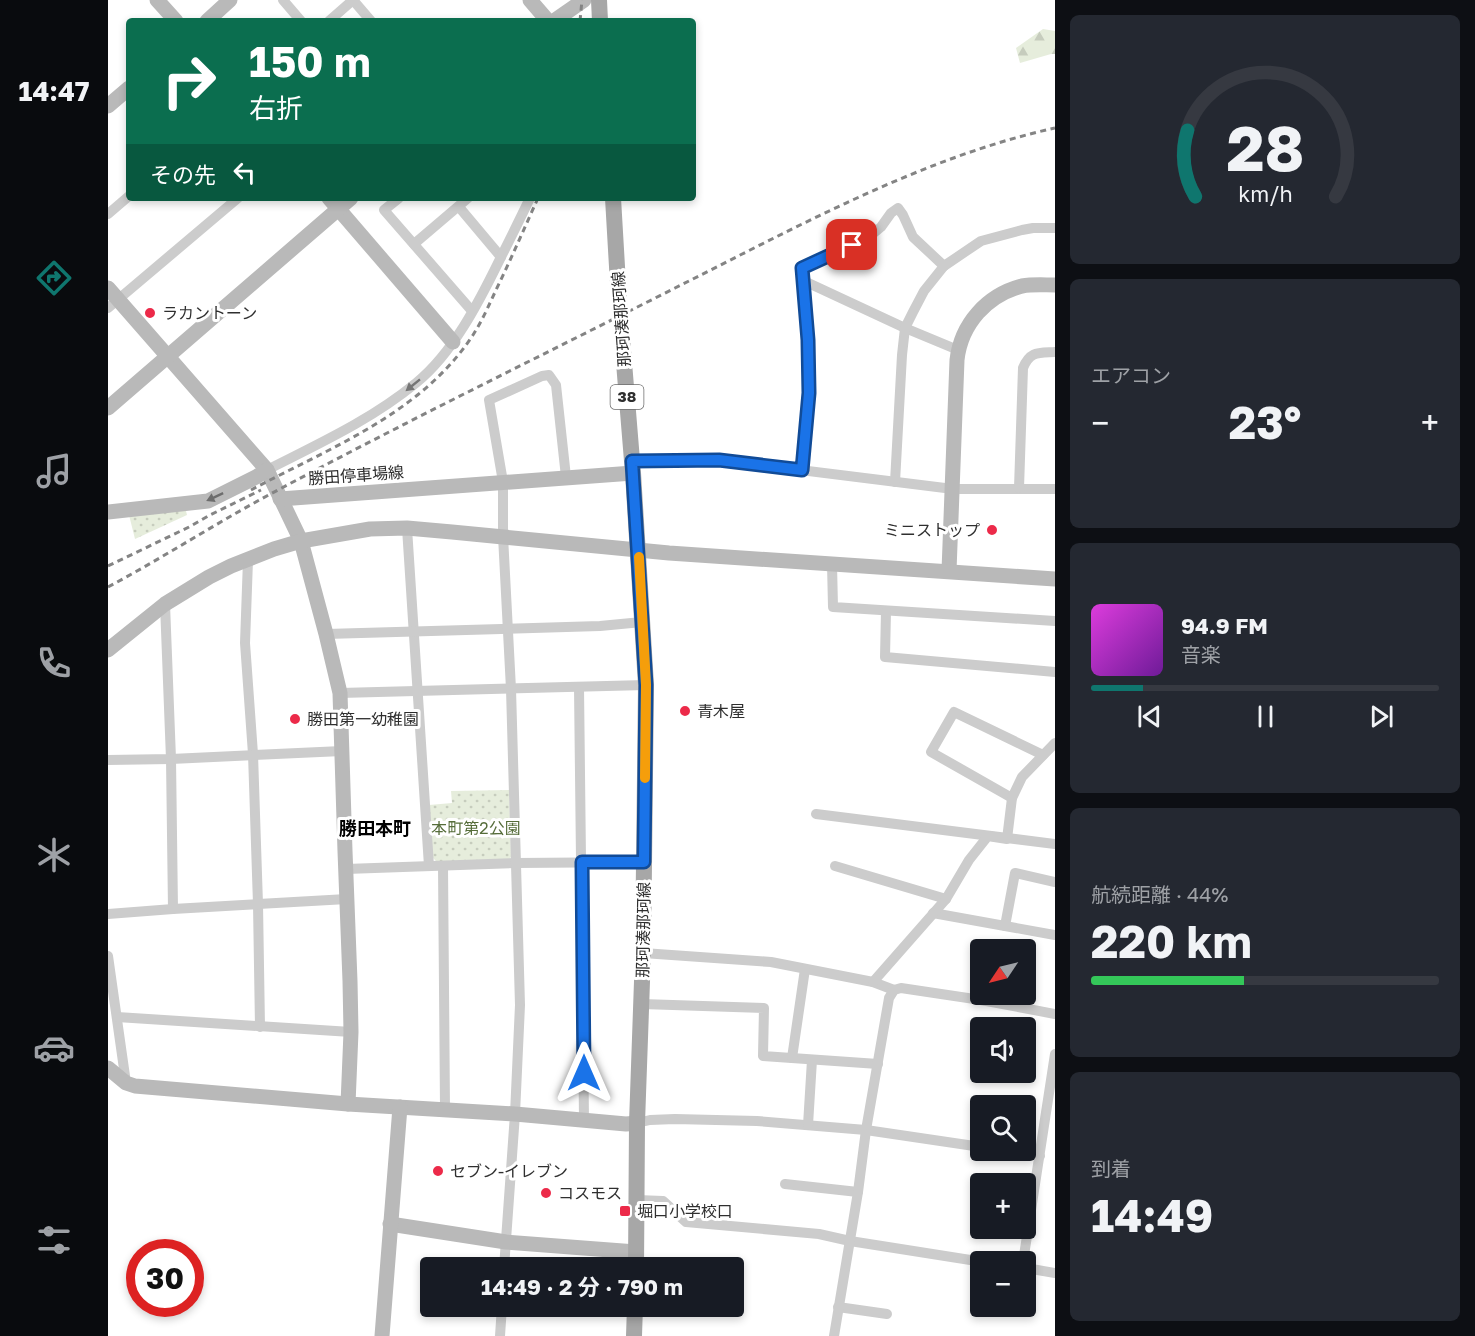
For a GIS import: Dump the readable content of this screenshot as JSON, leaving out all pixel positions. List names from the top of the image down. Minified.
{"streets":{"main road":["那珂湊那珂線","38"],"street":["勝田停車場線"]},"crossings":[["那珂湊那珂線","勝田停車場線"]],"districts":["勝田本町"],"parks":["本町第2公園"],"places":{"other":["ラカントーン","ミニストップ","青木屋","勝田第一幼稚園","セブン-イレブン","コスモス"],"transit":["堀口小学校口"]},"north":"bottom left","page":{"tabs":"14:47","turn":["150 m","右折"],"then":"その先","tile":["エアコン",["航続距離 · 44%","220 km"],["到着","14:49"]],"heat":["−","23°","+"],"song":["94.9 FM","音楽"],"map_buttons":["+","−"],"limit":"30","trip":"14:49 · 2 分 · 790 m","gauge":["28","km/h"]}}
